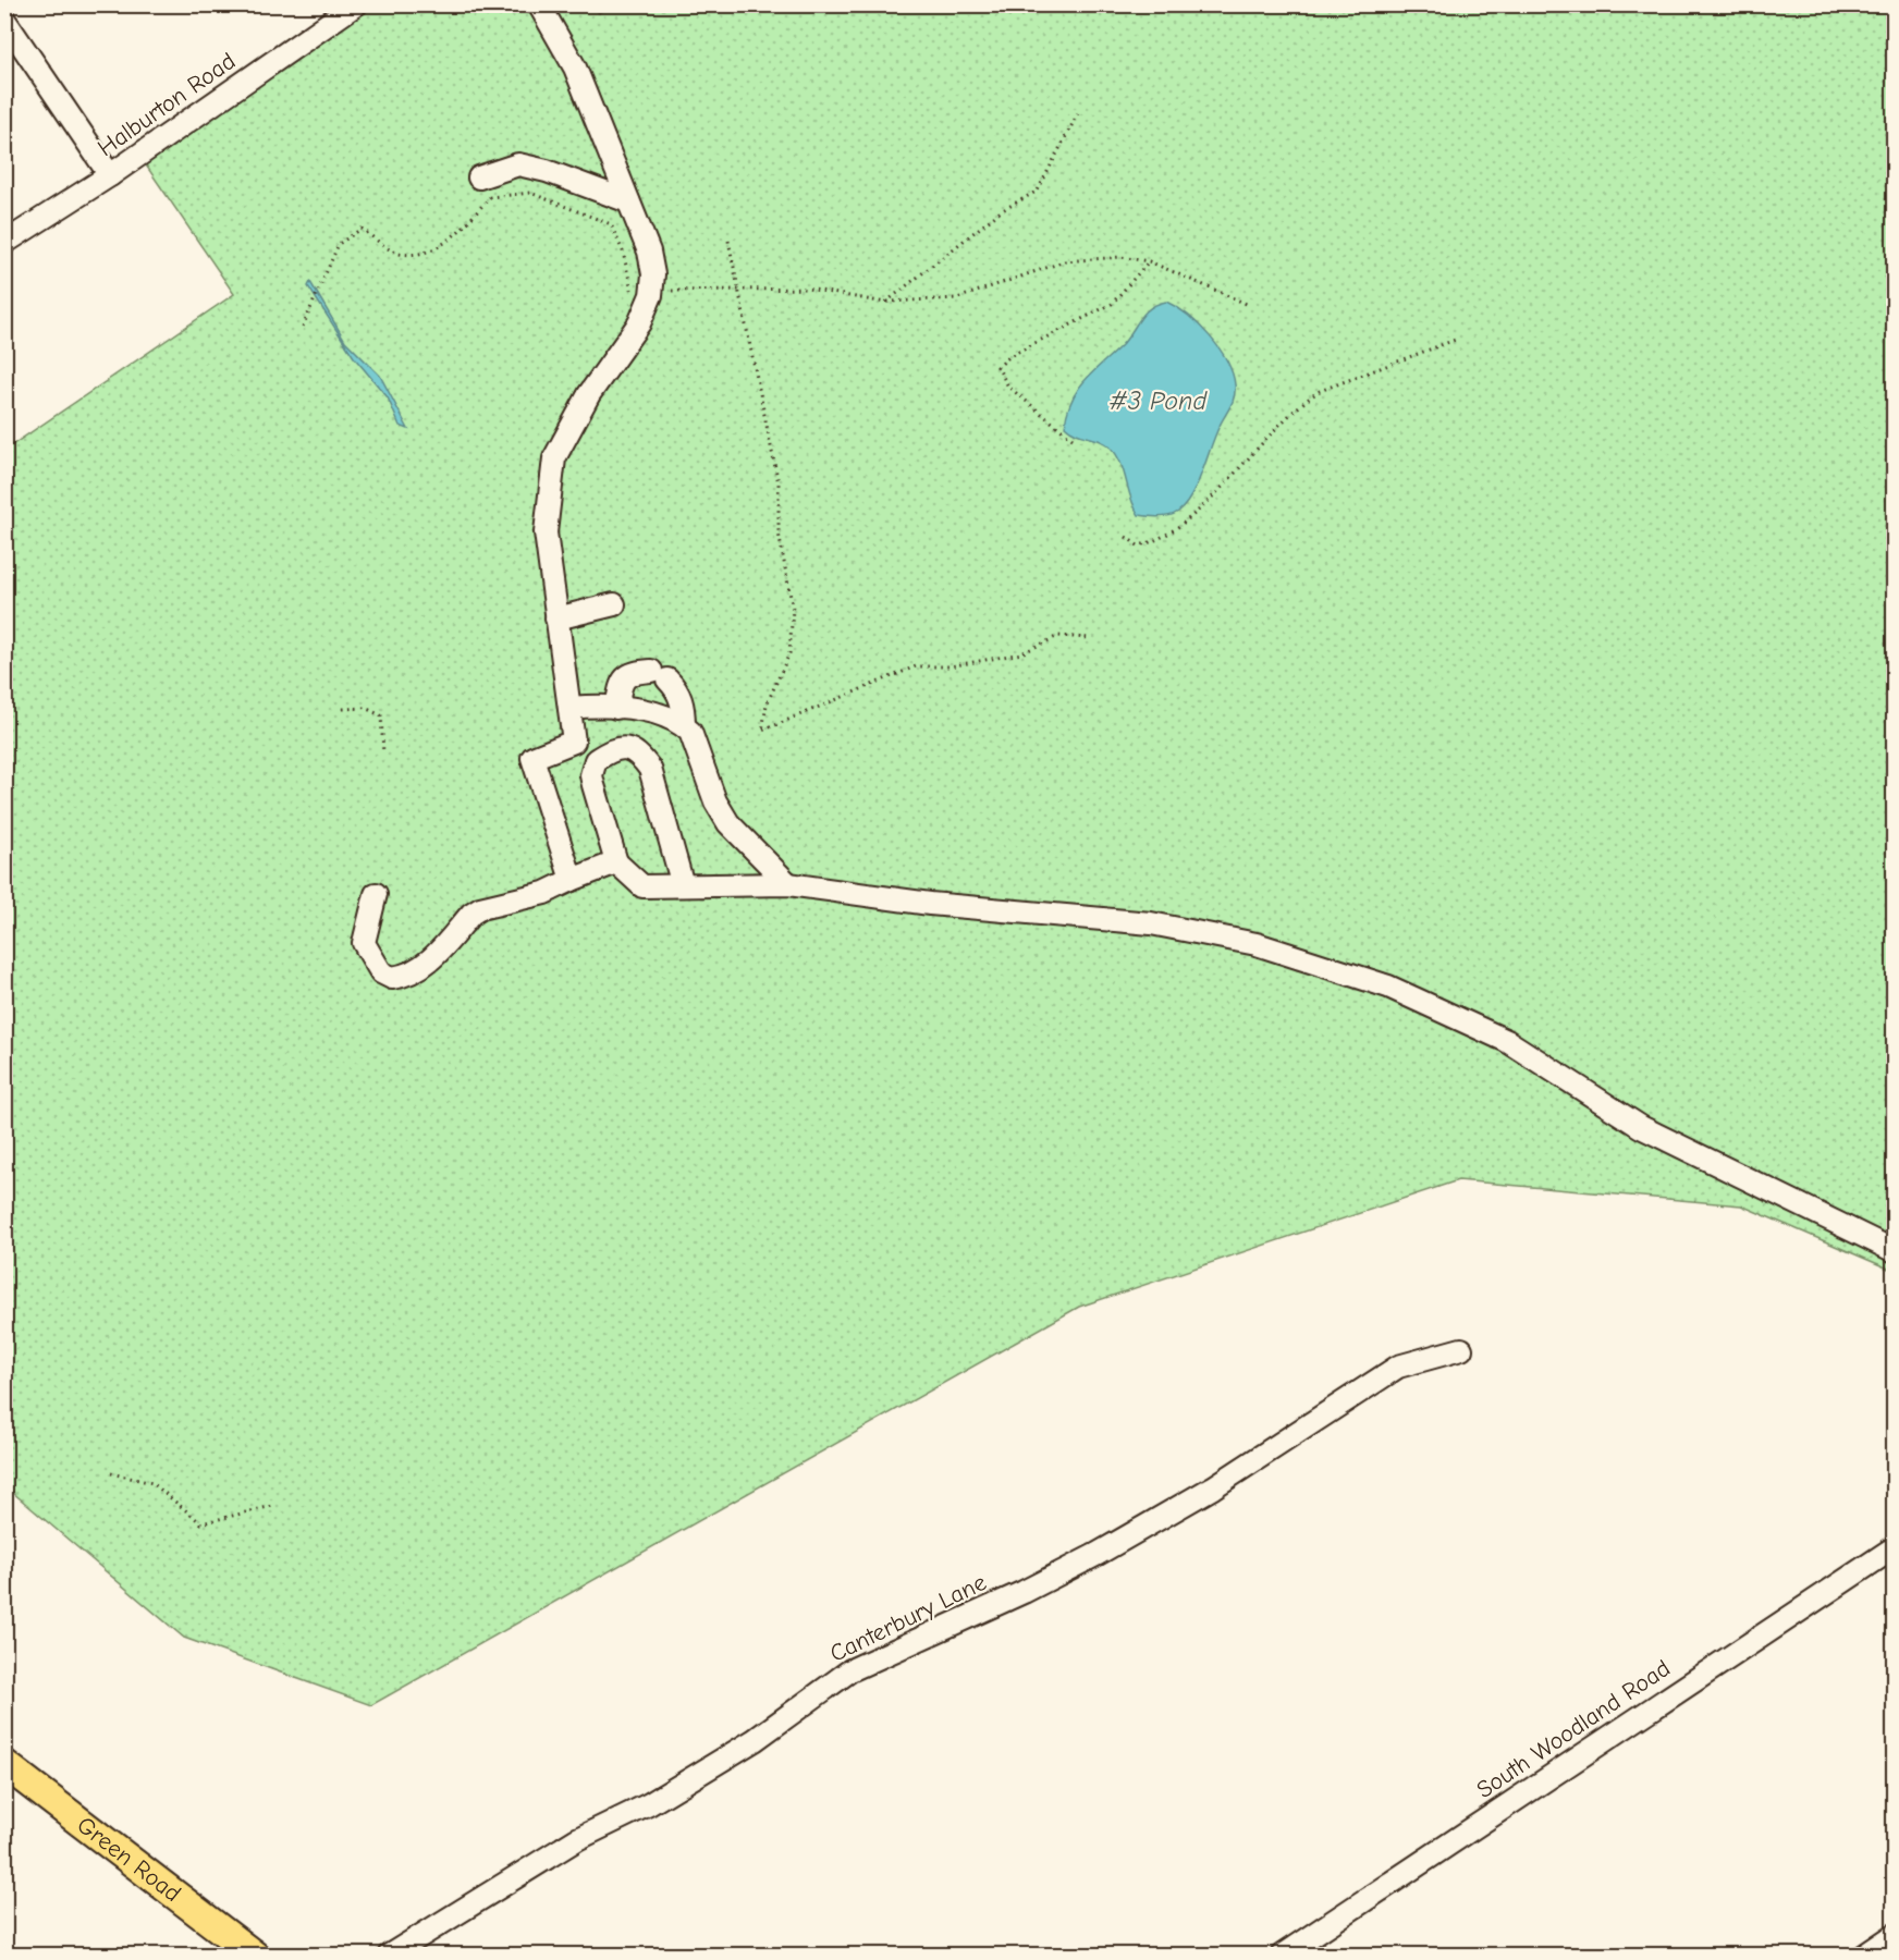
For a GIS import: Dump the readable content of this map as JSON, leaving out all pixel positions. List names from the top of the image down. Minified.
{"streets":{"main road":["Green Road"],"street":["Halburton Road","Canterbury Lane","South Woodland Road"]},"water":["#3 Pond"]}
